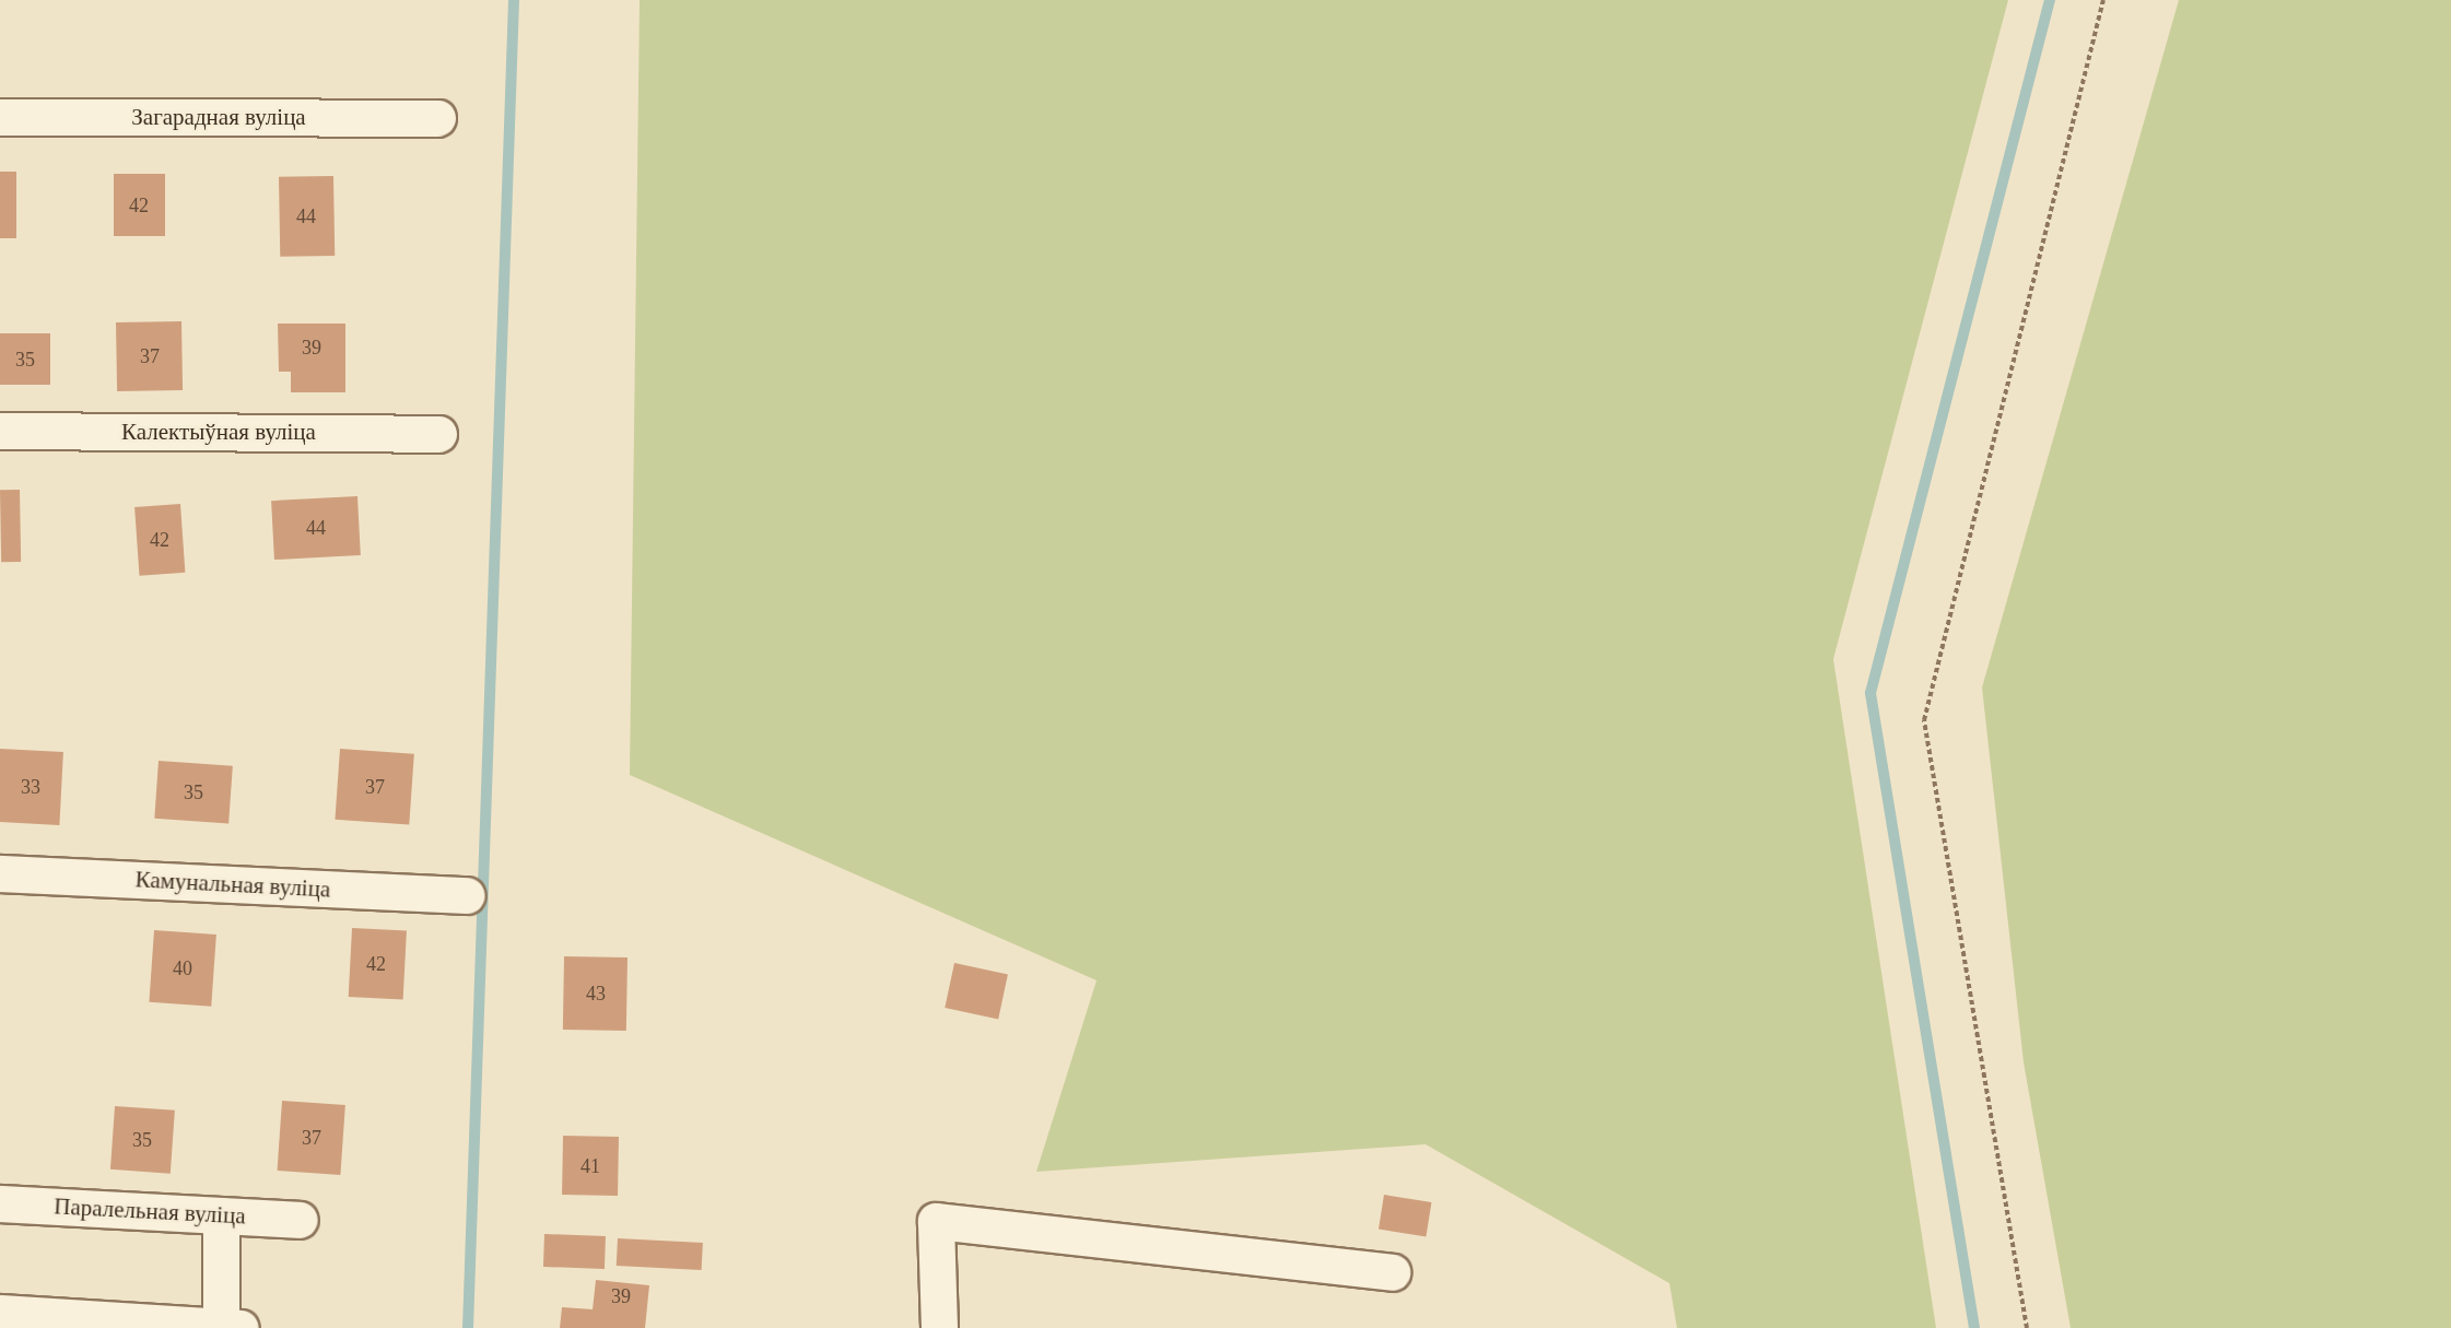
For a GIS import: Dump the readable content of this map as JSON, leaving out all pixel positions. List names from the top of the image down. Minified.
{"streets":{"street":["Загарадная вуліца","Калектыўная вуліца","Камунальная вуліца","Паралельная вуліца"]},"house_numbers":["42","44","39","37","35","44","42","33","37","35","42","40","43","37","35","41","39"]}
